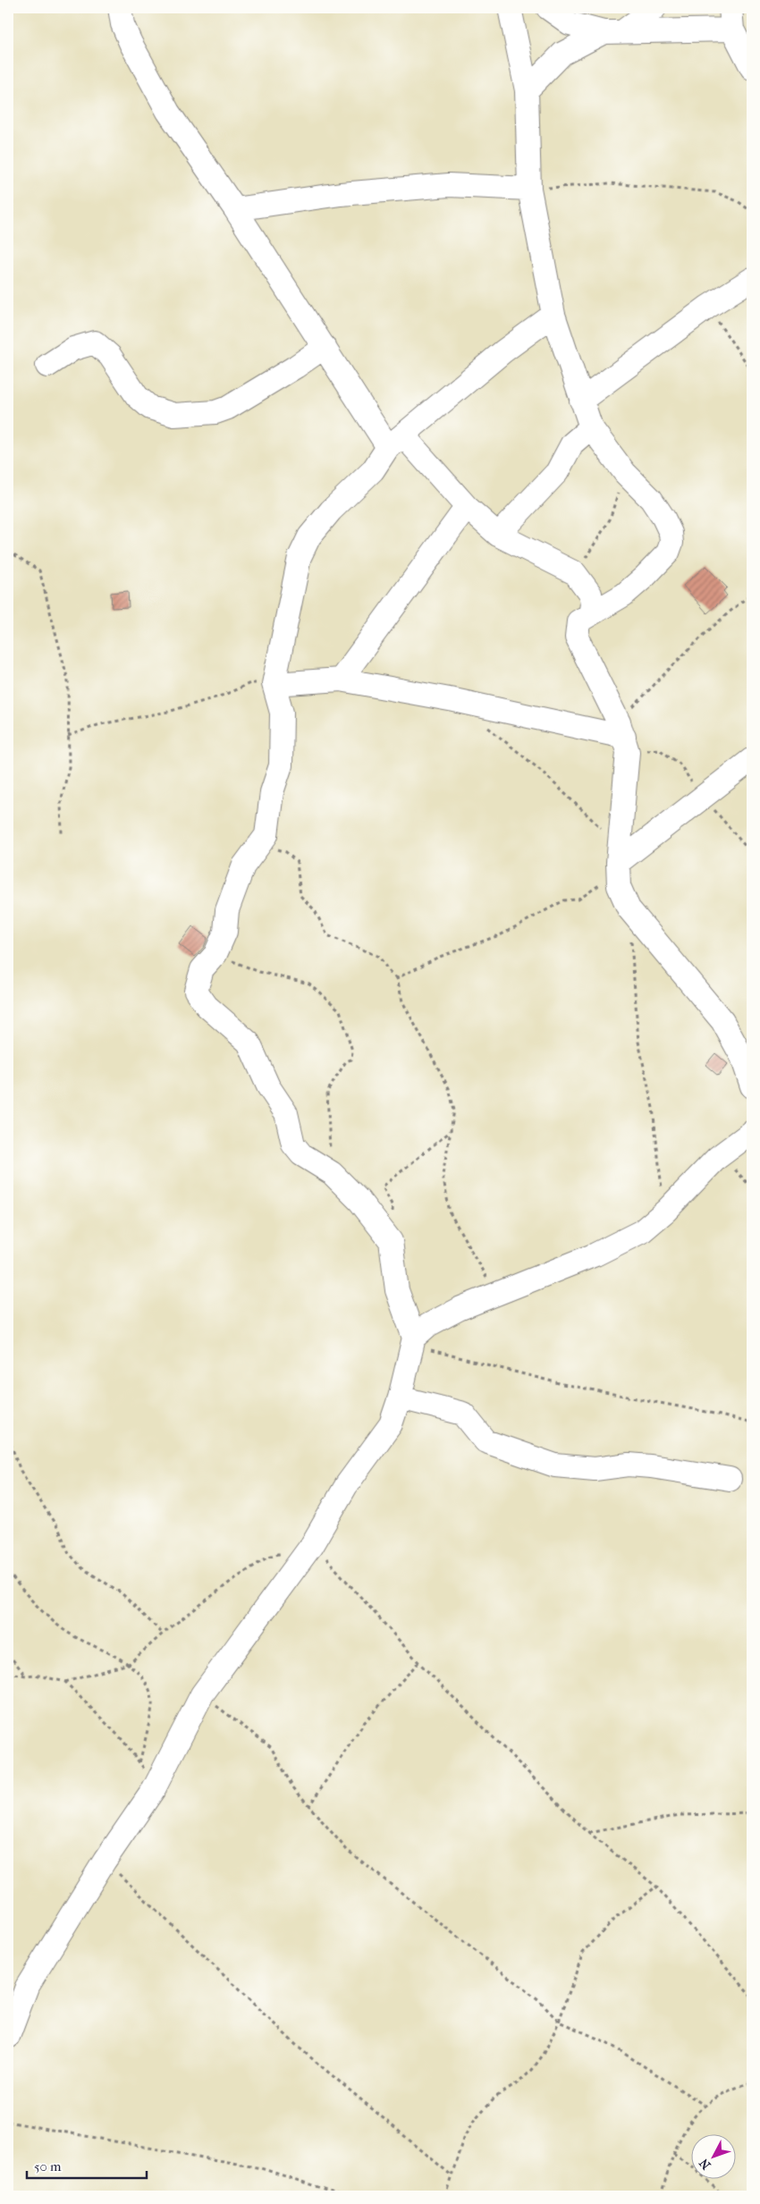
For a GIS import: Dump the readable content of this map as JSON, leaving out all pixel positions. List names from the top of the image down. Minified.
{"scale_bar":"50 m","north":"bottom left"}
